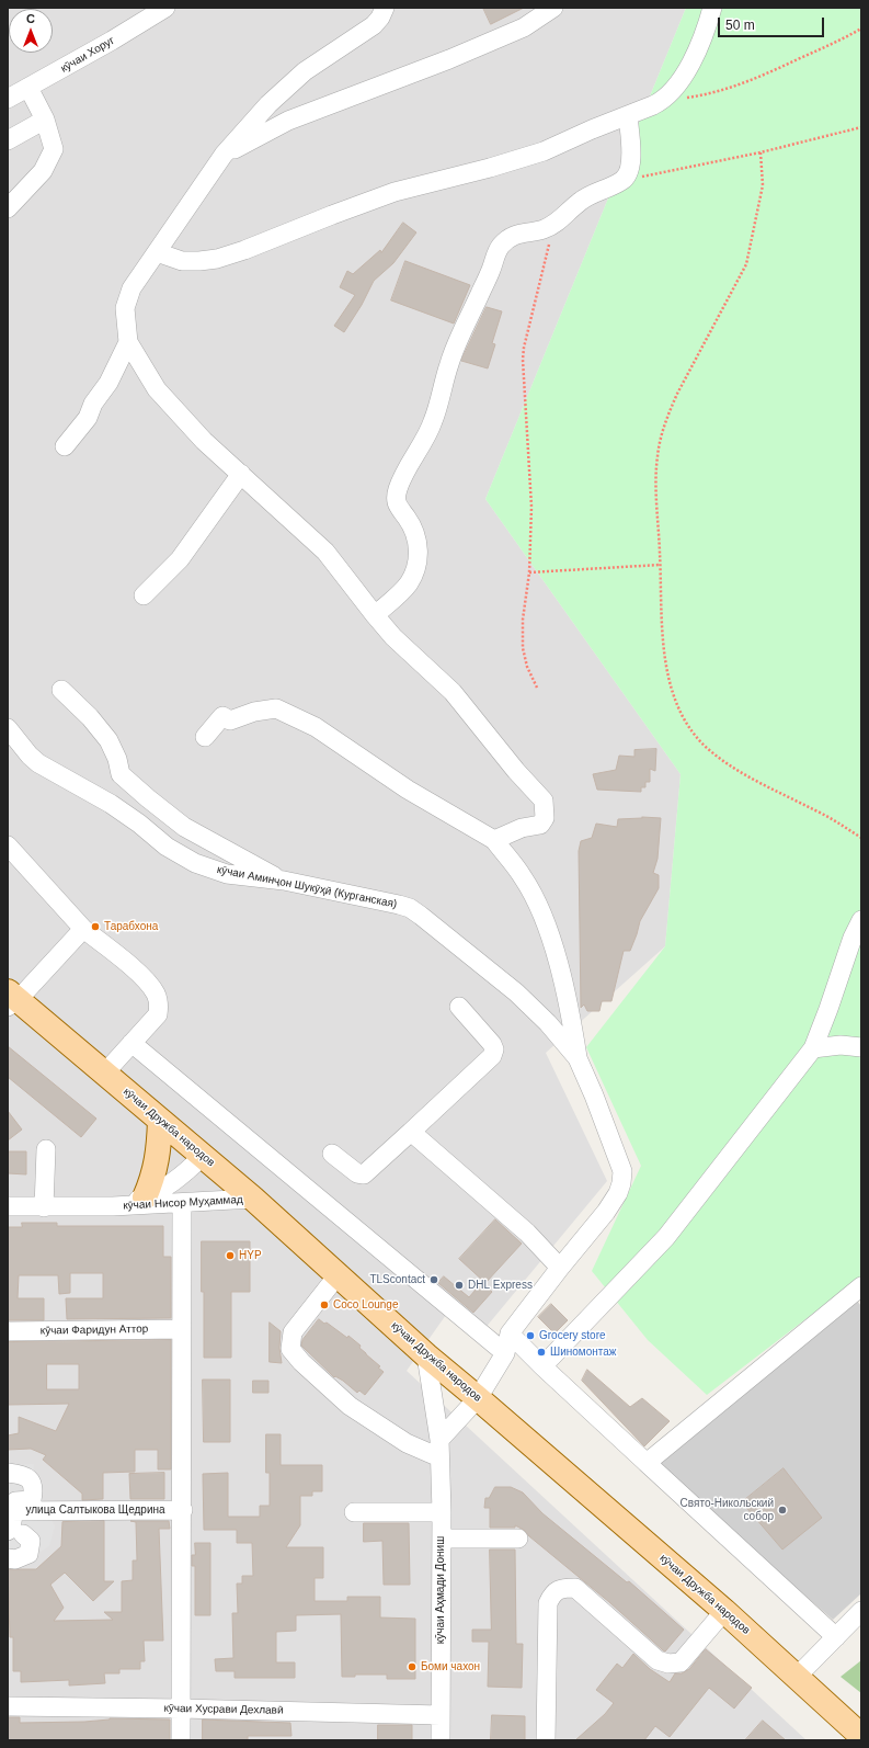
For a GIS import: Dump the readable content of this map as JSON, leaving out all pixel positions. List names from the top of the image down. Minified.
{"streets":{"main road":["кӯчаи Дружба народов"],"street":["кӯчаи Хоруг","кӯчаи Аминҷон Шукӯҳӣ (Курганская)","кӯчаи Нисор Муҳаммад","кӯчаи Фаридун Аттор","улица Салтыкова Щедрина","кӯчаи Аҳмади Дониш","кӯчаи Хусрави Дехлавӣ"]},"crossings":[["кӯчаи Дружба народов","кӯчаи Нисор Муҳаммад"],["кӯчаи Дружба народов","кӯчаи Аҳмади Дониш"],["кӯчаи Аҳмади Дониш","кӯчаи Хусрави Дехлавӣ"]],"places":["Тарабхона","HYP","TLScontact","DHL Express","Coco Lounge","Grocery store","Шиномонтаж","Свято-Никольский собор","Боми чахон"],"scale_bar":"50 m","north":"top"}
